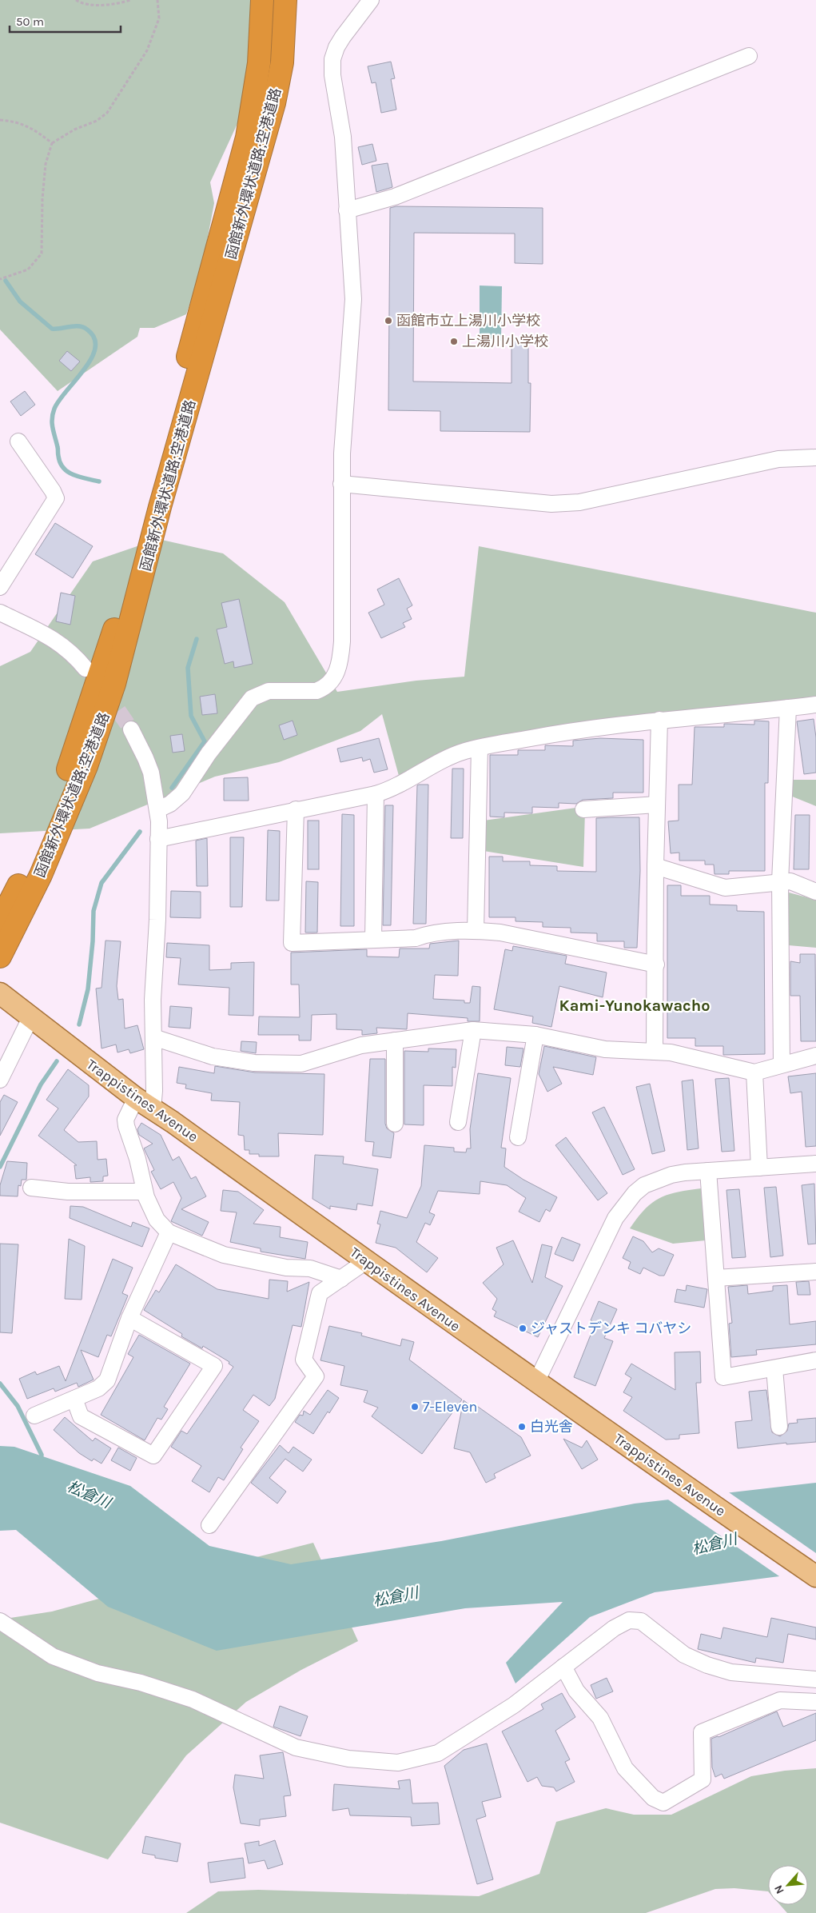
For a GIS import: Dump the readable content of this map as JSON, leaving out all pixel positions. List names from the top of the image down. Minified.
{"streets":{"highway":["函館新外環状道路;空港道路"],"main road":["Trappistines Avenue"]},"districts":["Kami-Yunokawacho"],"water":["松倉川"],"places":["函館市立上湯川小学校","上湯川小学校","ジャストデンキ コバヤシ","7-Eleven","白光舎"],"scale_bar":"50 m","north":"bottom left"}
